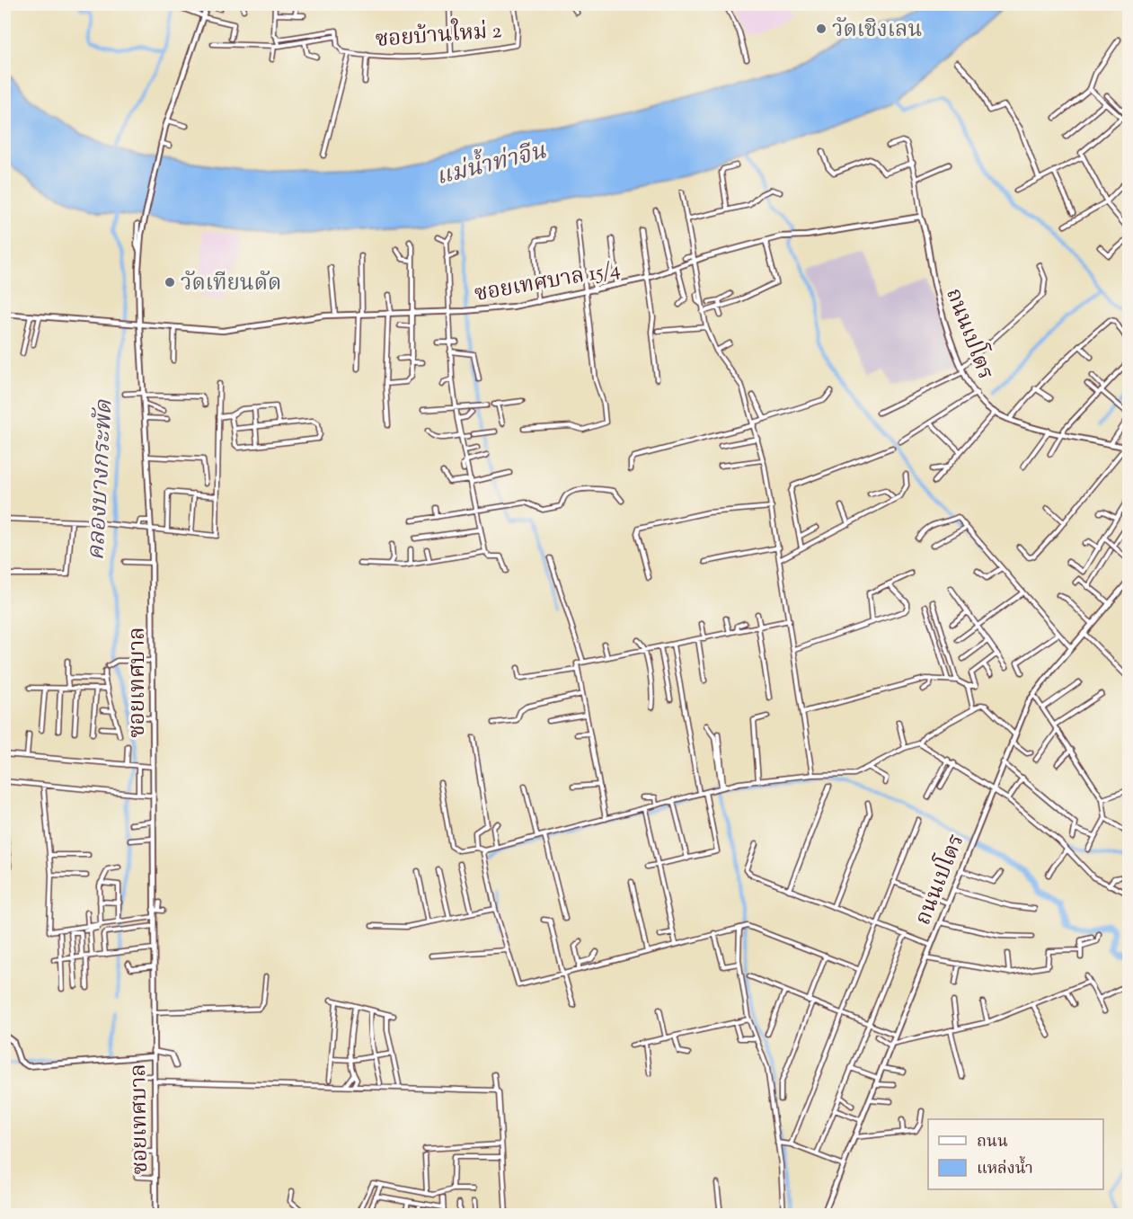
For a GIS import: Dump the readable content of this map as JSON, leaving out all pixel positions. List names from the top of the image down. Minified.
{"streets":{"street":["ซอยบ้านใหม่ 2","ซอยเทศบาล 15/4","ถนนเปโตร","ซอยเทศบาล"]},"crossings":[["ซอยเทศบาล 15/4","ถนนเปโตร"],["ซอยเทศบาล 15/4","ซอยเทศบาล"]],"water":["แม่น้ำท่าจีน","คลองบางกระพัด"],"places":["วัดเชิงเลน","วัดเทียนดัด"],"legend":["ถนน","แหล่งน้ำ"]}
